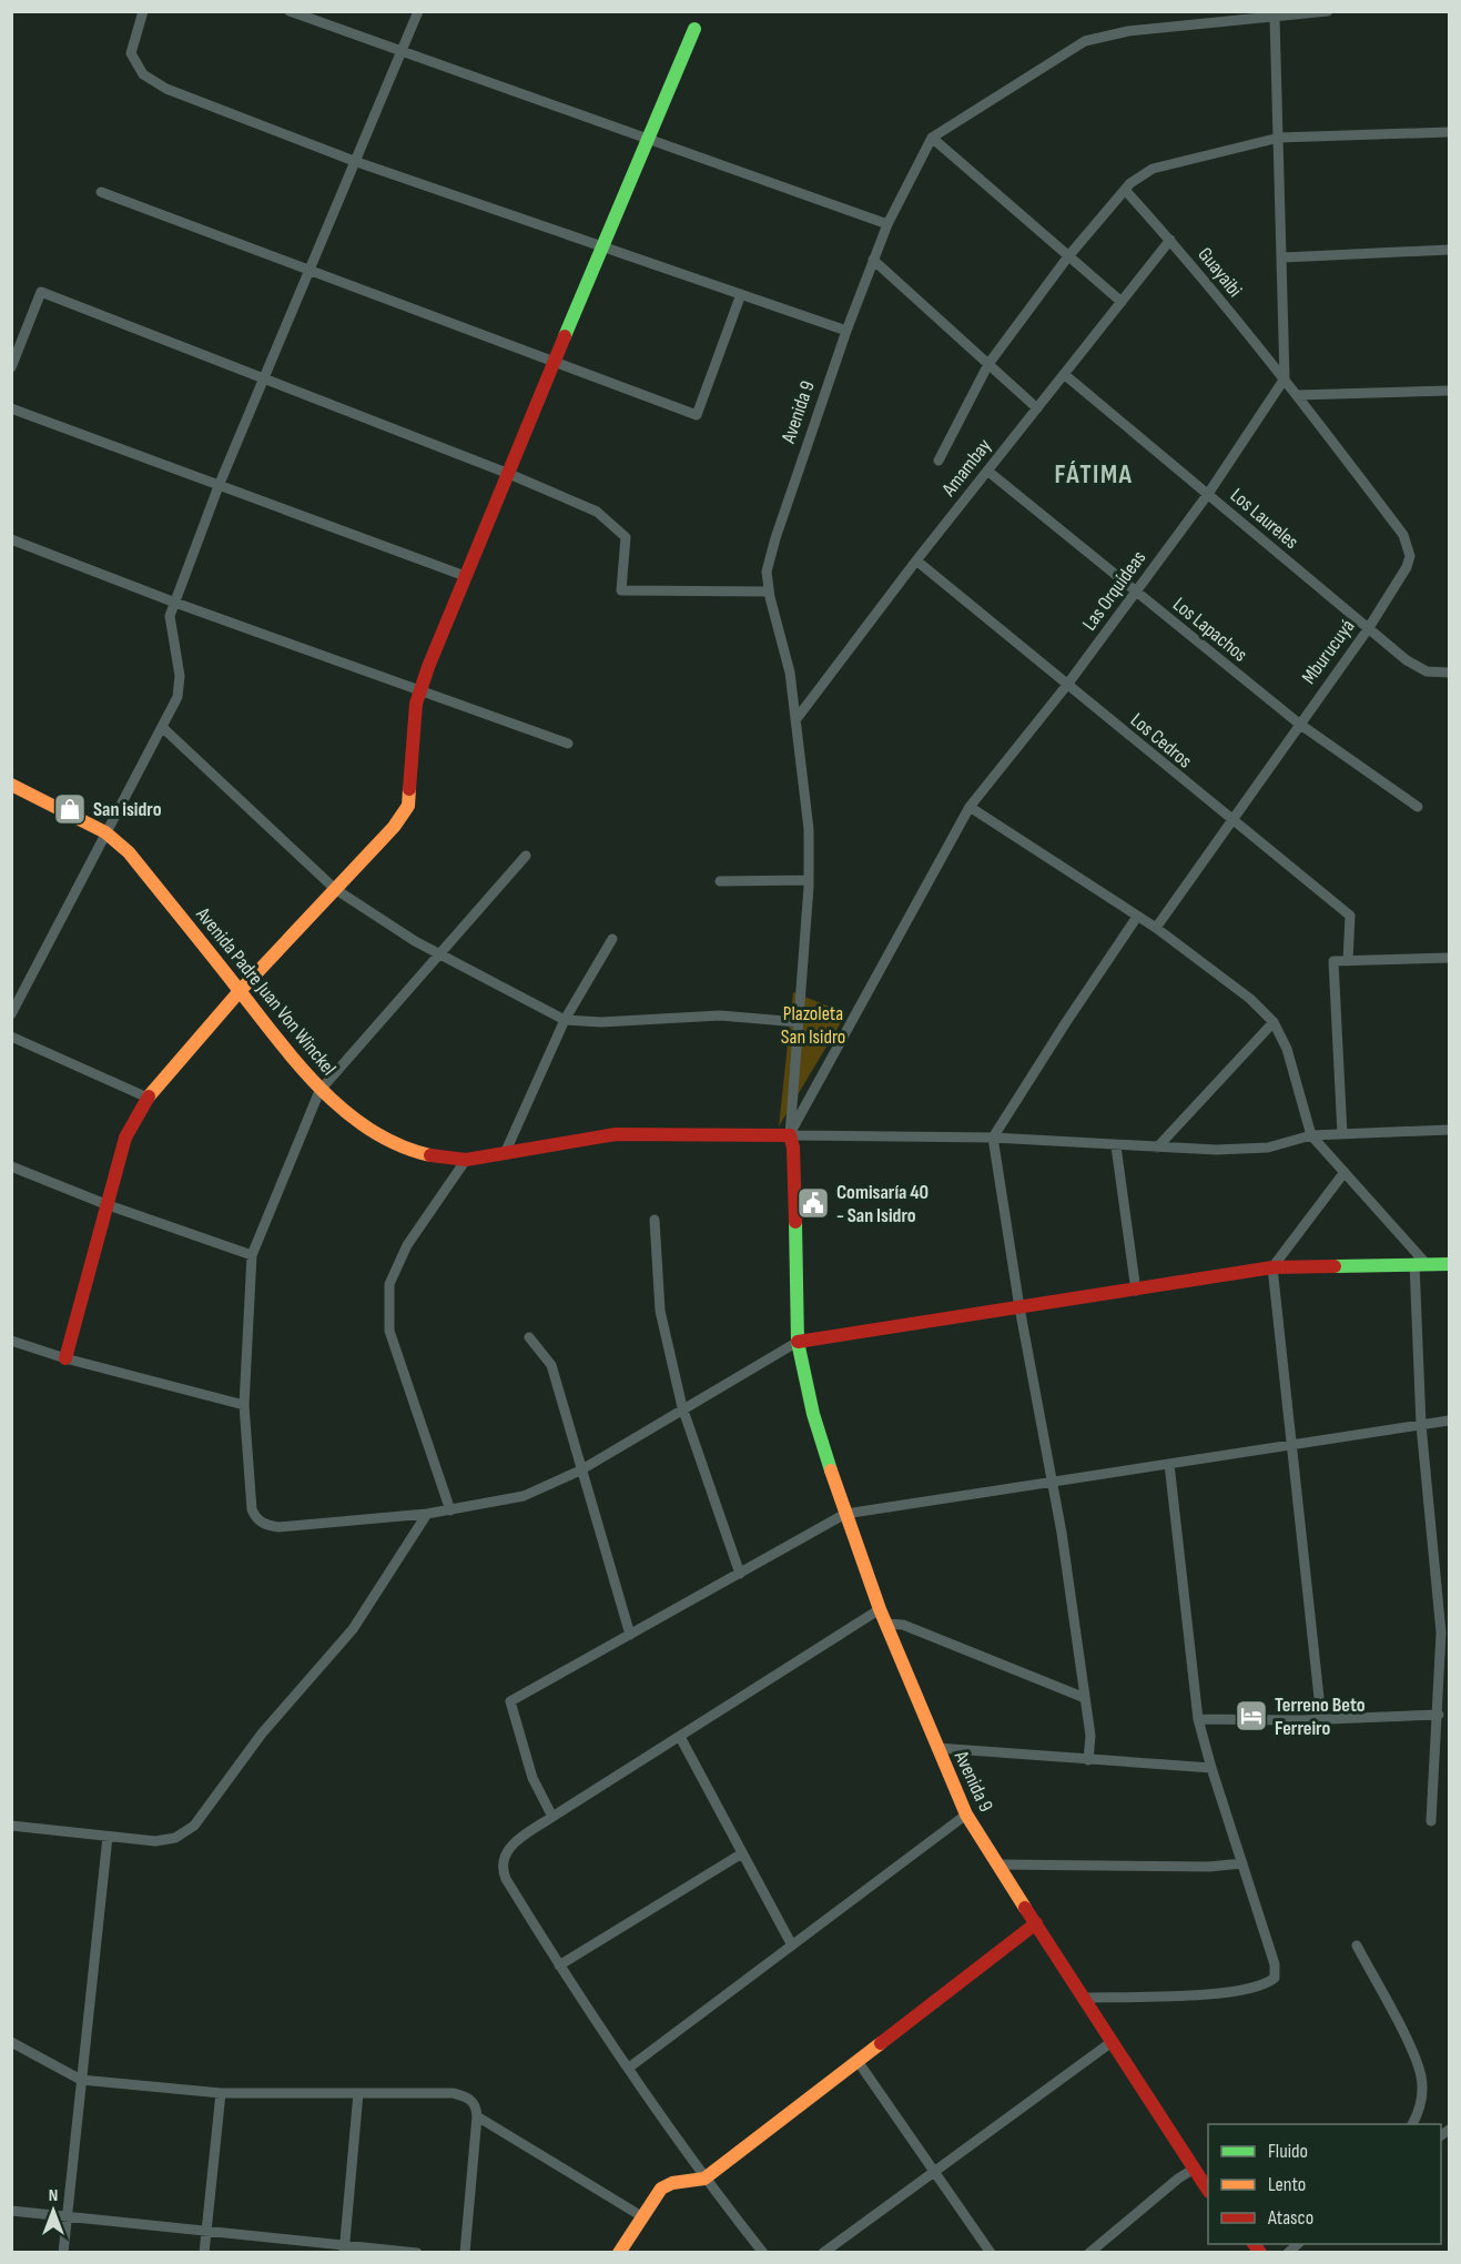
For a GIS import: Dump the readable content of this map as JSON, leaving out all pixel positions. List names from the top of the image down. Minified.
{"streets":{"main road":["Avenida 9","Avenida Padre Juan Von Winckel"],"street":["Guayaibi","Amambay","Los Laureles","Las Orquídeas","Los Lapachos","Mburucuyá","Los Cedros"]},"crossings":[["Guayaibi","Amambay"],["Guayaibi","Las Orquídeas"],["Guayaibi","Mburucuyá"],["Avenida 9","Amambay"],["Avenida 9","Las Orquídeas"],["Avenida 9","Avenida Padre Juan Von Winckel"],["Amambay","Los Laureles"],["Amambay","Los Lapachos"],["Amambay","Los Cedros"],["Los Laureles","Las Orquídeas"],["Los Laureles","Mburucuyá"],["Las Orquídeas","Los Lapachos"],["Las Orquídeas","Los Cedros"],["Las Orquídeas","Avenida Padre Juan Von Winckel"],["Los Lapachos","Mburucuyá"],["Mburucuyá","Los Cedros"]],"districts":["FÁTIMA"],"parks":["Plazoleta San Isidro"],"places":{"shop":["San isidro"],"public building":["Comisaría 40 - San Isidro"],"hotel":["Terreno Beto Ferreiro"]},"legend":["Fluido","Lento","Atasco"],"north":"top"}
